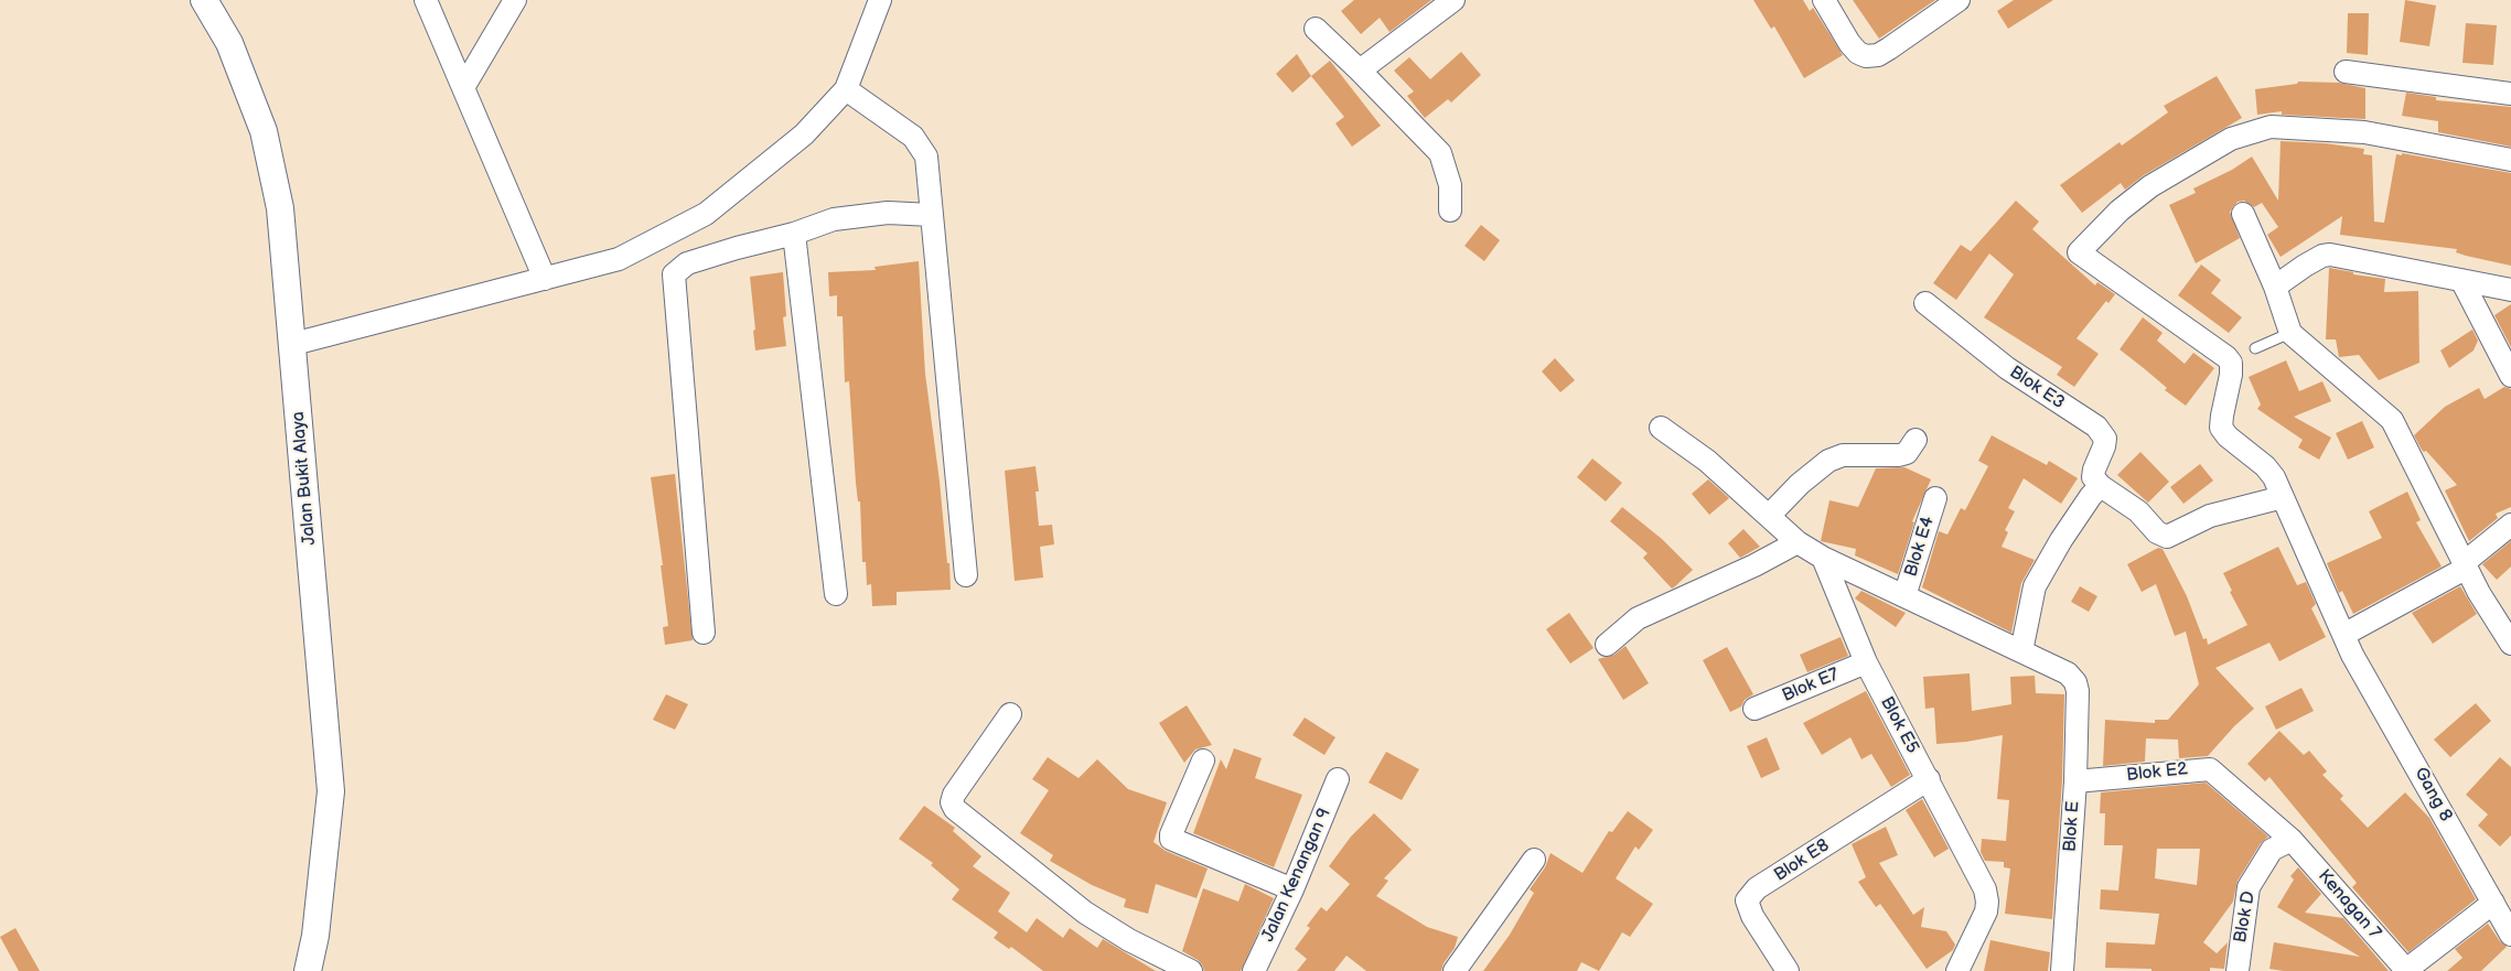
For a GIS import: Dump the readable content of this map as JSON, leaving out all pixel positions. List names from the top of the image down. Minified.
{"streets":{"street":["Blok E3","Jalan Bukit Alaya","Blok E4","Blok E7","Blok E5","Blok E2","Gang 8","Blok E","Blok E8","Jalan Kenangan 9","Kenagan 7","Blok D"]},"crossings":[["Blok E7","Blok E5"],["Blok E5","Blok E8"],["Blok E2","Blok E"],["Blok E2","Kenagan 7"],["Blok E2","Blok D"],["Kenagan 7","Blok D"]]}
